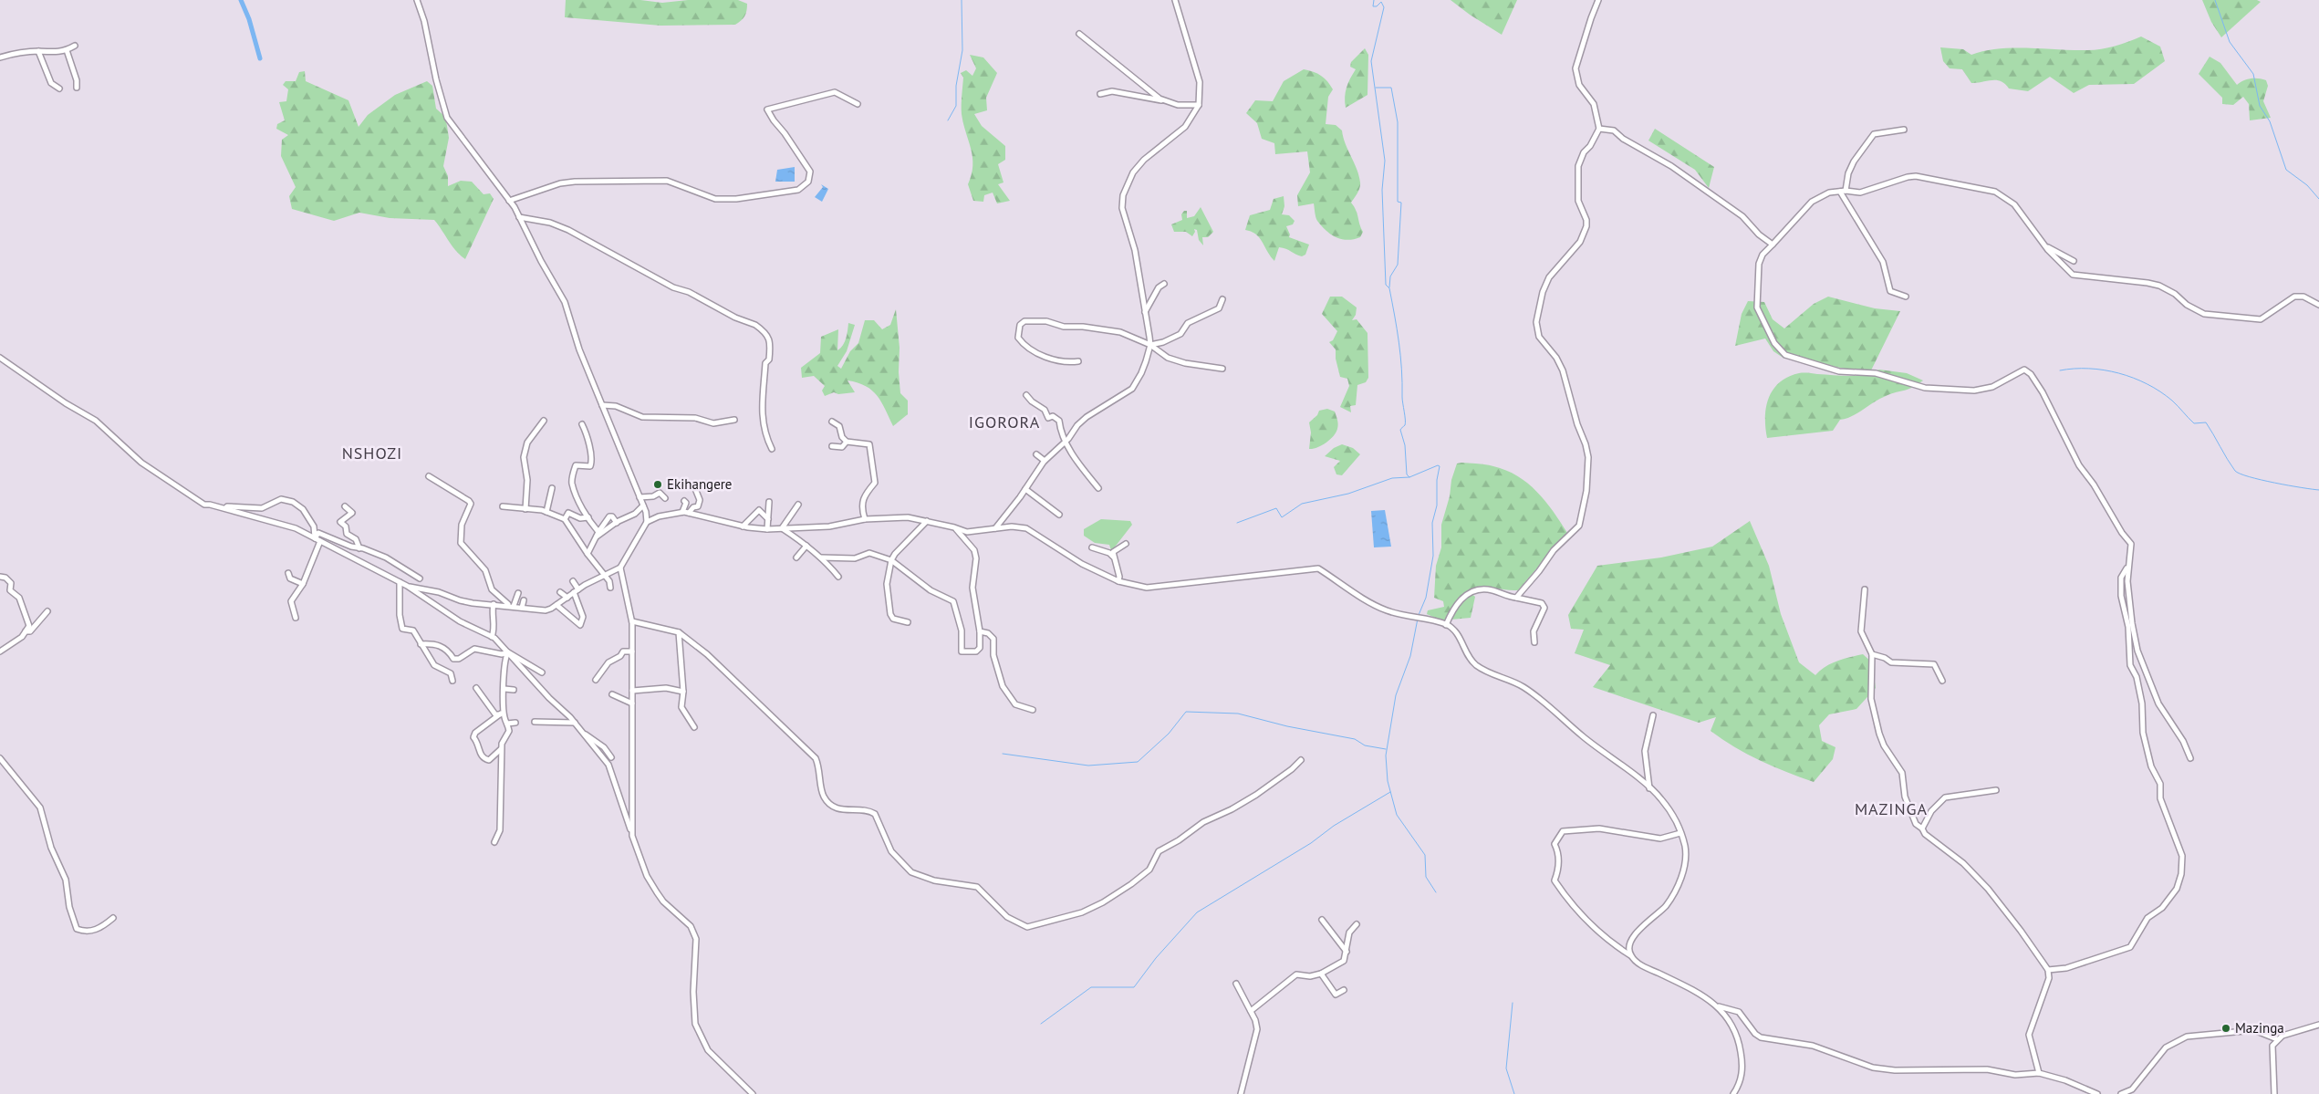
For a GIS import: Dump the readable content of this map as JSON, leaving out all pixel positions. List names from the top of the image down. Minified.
{"districts":["IGORORA","NSHOZI","MAZINGA"],"places":["Ekihangere","Mazinga"]}
